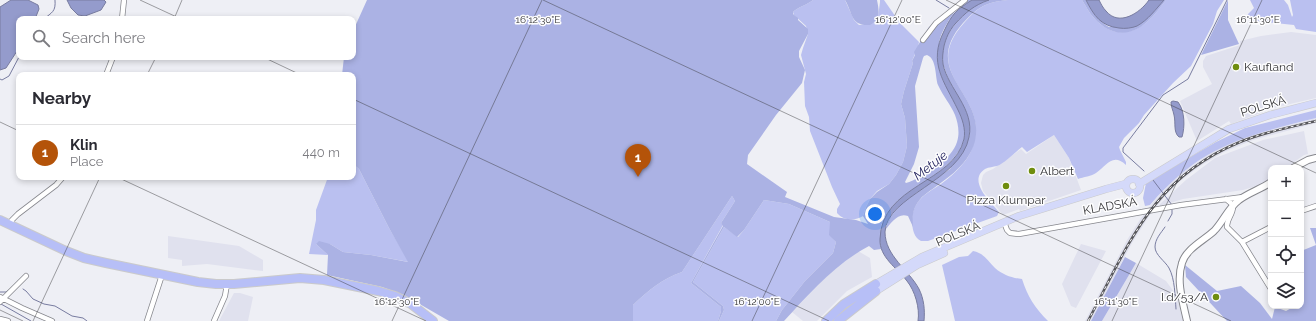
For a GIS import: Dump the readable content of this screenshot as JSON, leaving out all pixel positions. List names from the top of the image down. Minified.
{"streets":{"main road":["POLSKÁ","KLADSKÁ"]},"crossings":[["POLSKÁ","KLADSKÁ"]],"water":["Metuje"],"places":["Kaufland","Albert","Pizza Klumpar","I.d/53/A"],"page":{"search":"Search here","heading":"Nearby","list":[{"mark":"1","name":"Klin","note":"Place","value":"440 m"}],"pins":"1","map_buttons":["+","−"]},"coordinates":["16°12'30\"E","16°12'00\"E","16°11'30\"E"]}
